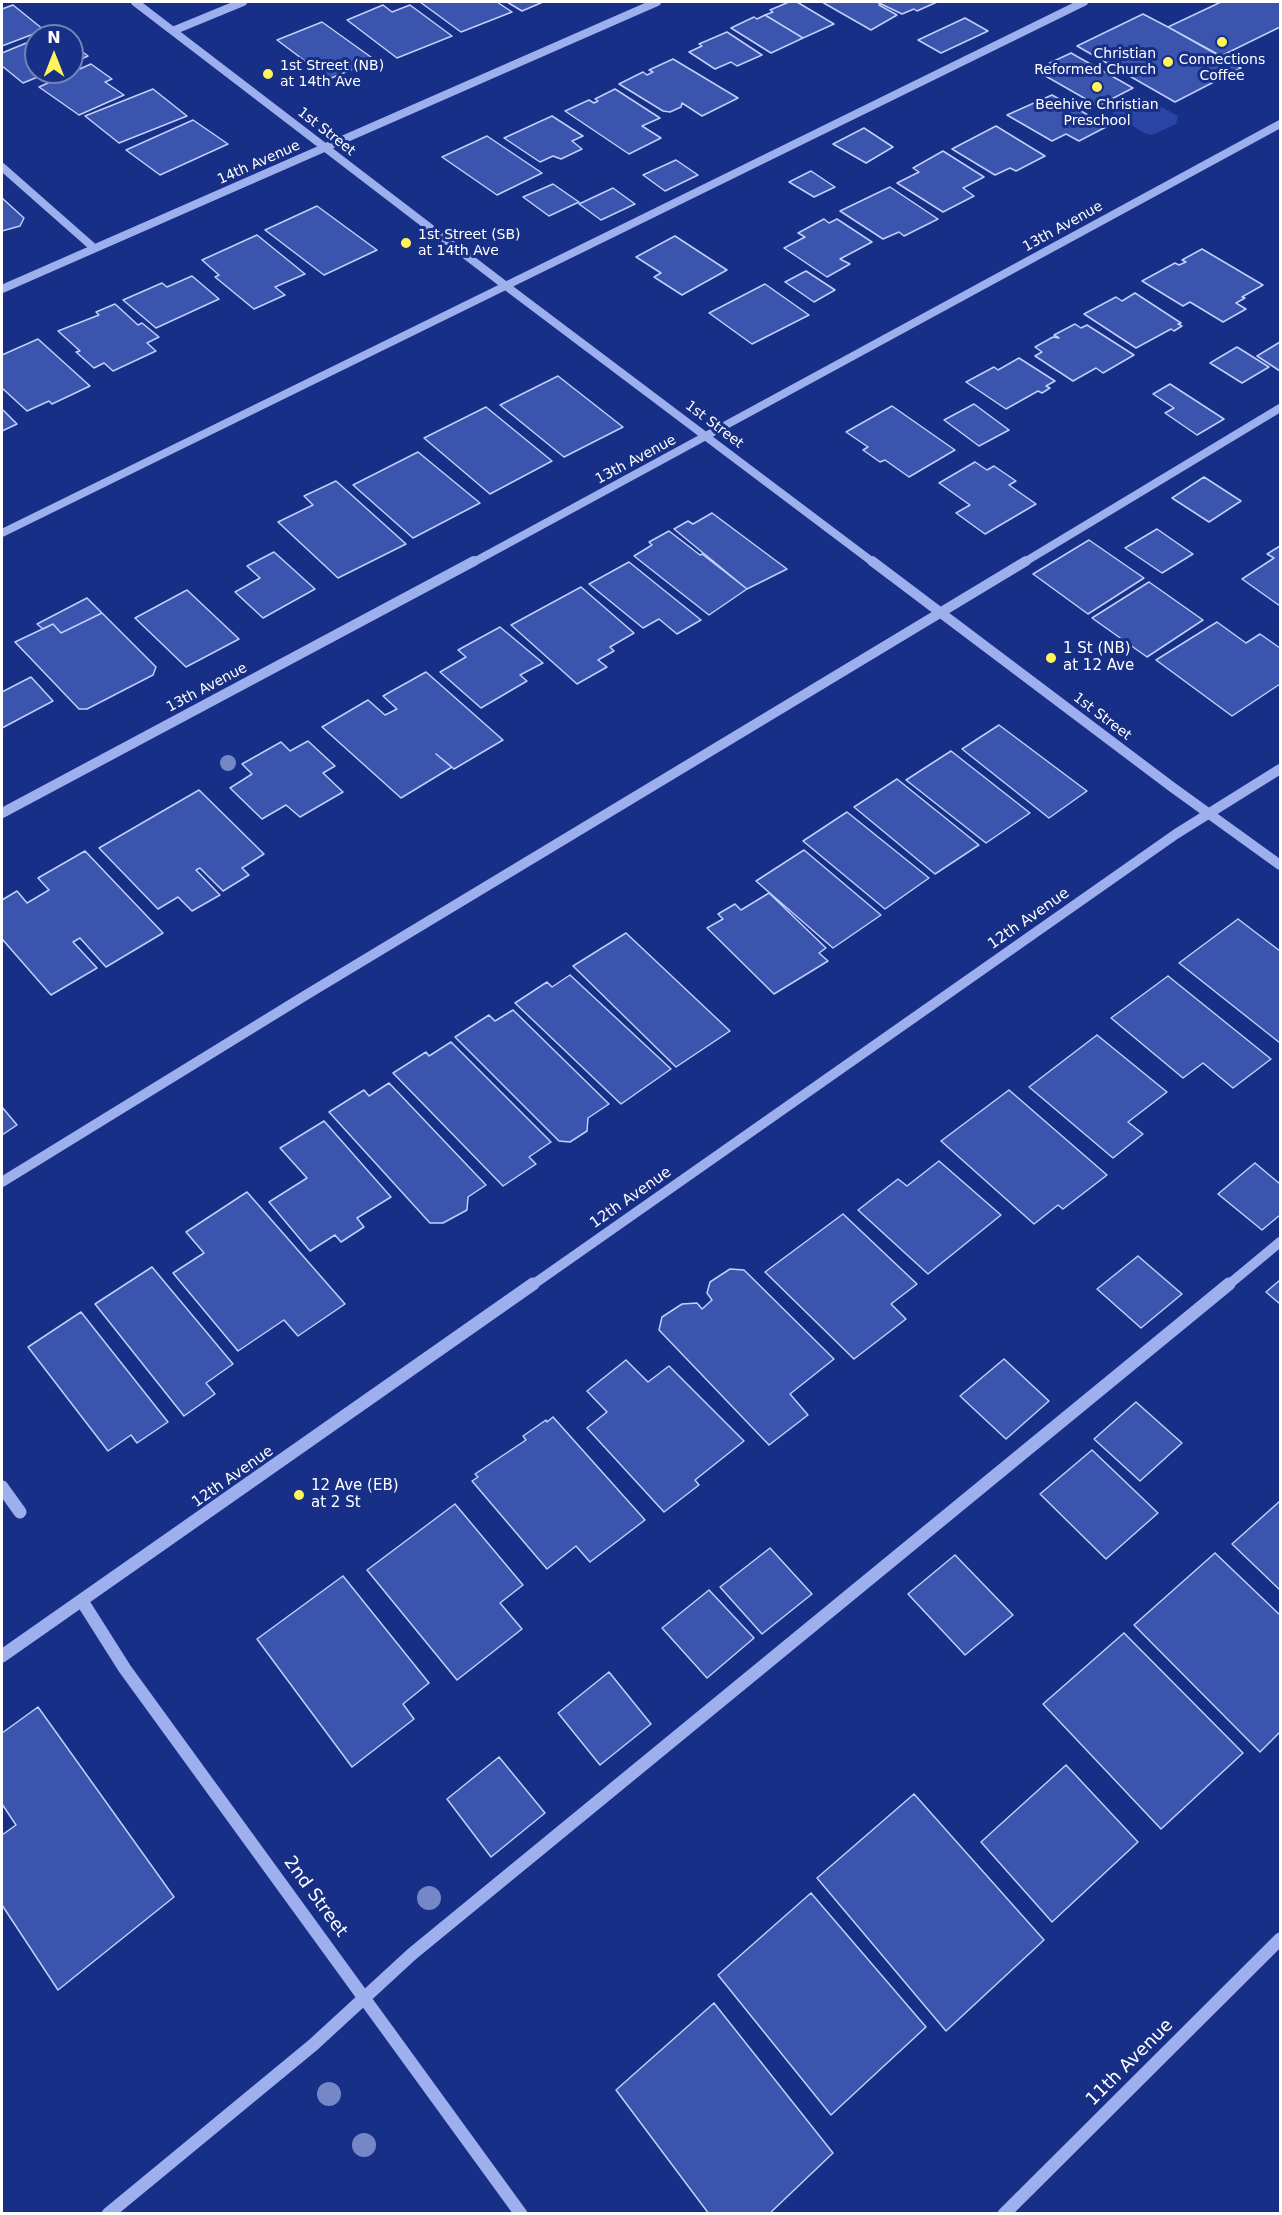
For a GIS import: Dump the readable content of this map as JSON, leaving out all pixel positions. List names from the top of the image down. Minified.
{"streets":{"street":["1st Street","14th Avenue","13th Avenue","12th Avenue","2nd Street","11th Avenue"]},"crossings":[["1st Street","14th Avenue"],["1st Street","13th Avenue"],["1st Street","12th Avenue"],["12th Avenue","2nd Street"]],"places":["Connections Coffee","Christian Reformed Church","1st Street (NB) at 14th Ave","Beehive Christian Preschool","1st Street (SB) at 14th Ave","1 St (NB) at 12 Ave","12 Ave (EB) at 2 St"],"north":"top"}
